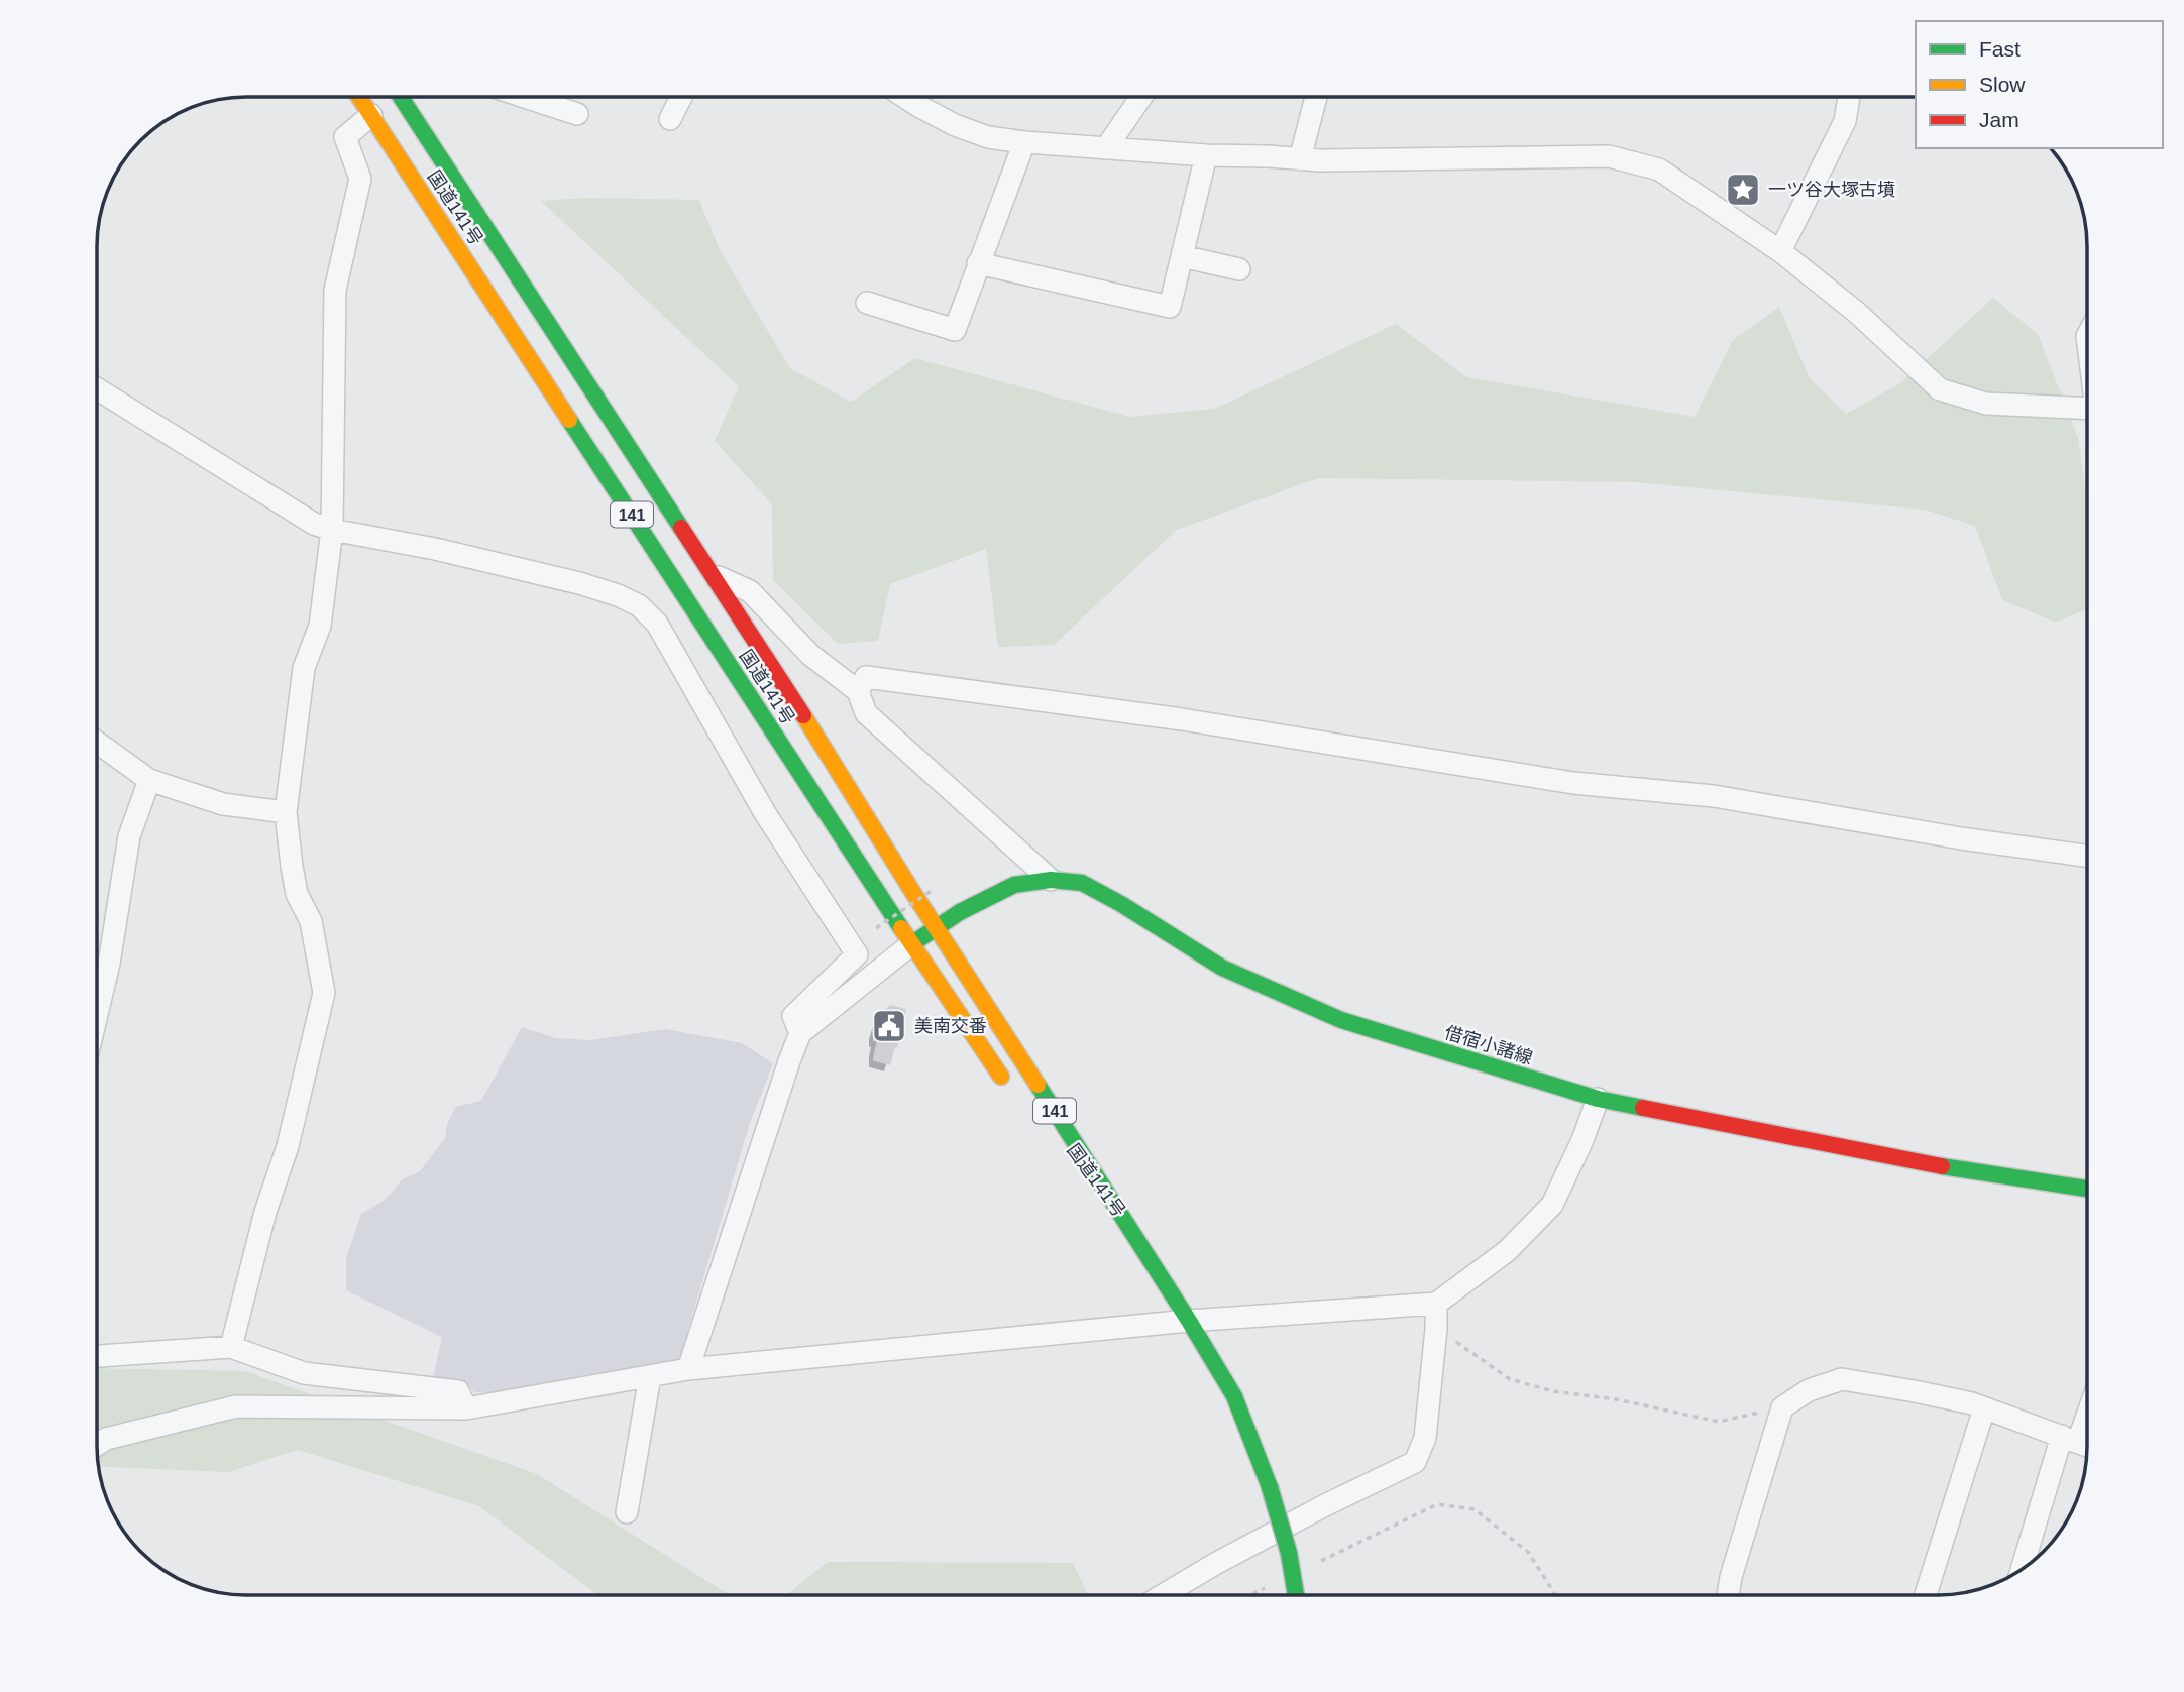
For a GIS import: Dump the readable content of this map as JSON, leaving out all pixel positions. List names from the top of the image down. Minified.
{"streets":{"main road":["国道141号","141","借宿小諸線"]},"crossings":[["国道141号","借宿小諸線"]],"places":{"place":["一ツ谷大塚古墳"],"public building":["美南交番"]},"legend":["Fast","Slow","Jam"]}
